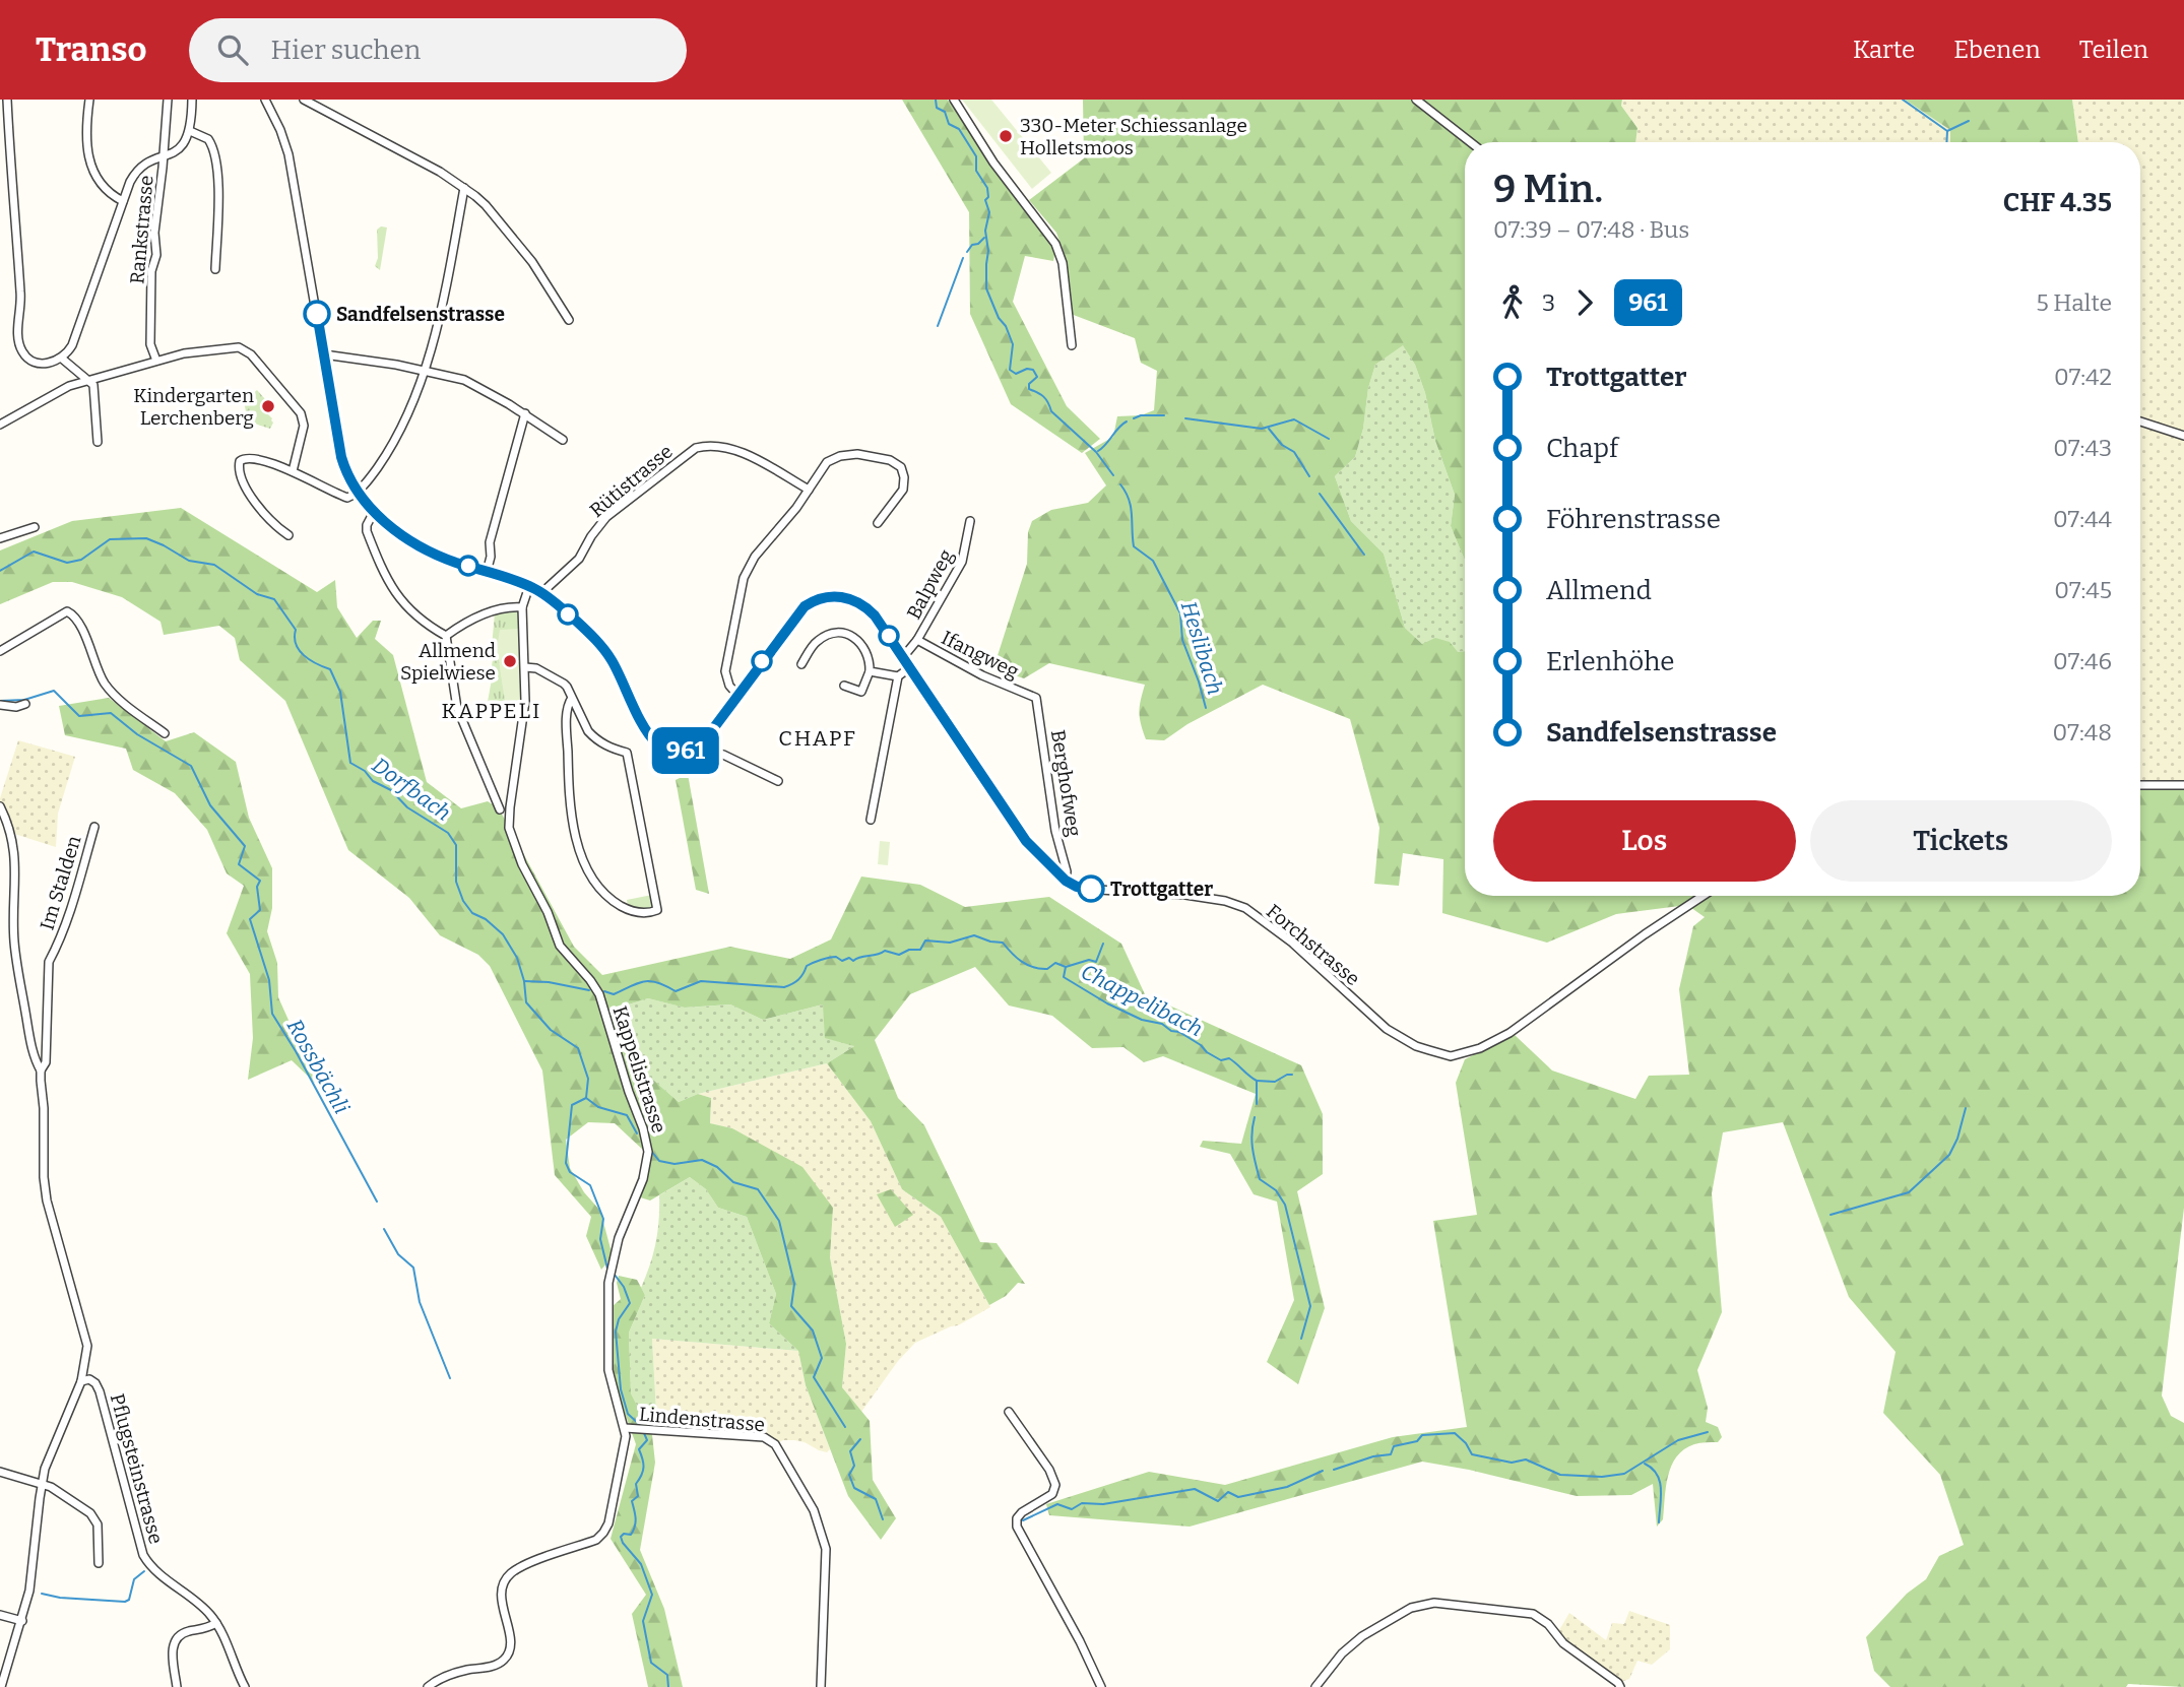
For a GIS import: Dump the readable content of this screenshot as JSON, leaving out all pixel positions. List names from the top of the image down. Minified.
{"streets":{"street":["Rankstrasse","Rütistrasse","Balpweg","Ifangweg","Berghofweg","Im Stalden","Forchstrasse","Kappelistrasse","Lindenstrasse","Pflugsteinstrasse"]},"crossings":[["Balpweg","Ifangweg"],["Balpweg","Forchstrasse"],["Ifangweg","Berghofweg"],["Berghofweg","Forchstrasse"],["Im Stalden","Pflugsteinstrasse"],["Kappelistrasse","Lindenstrasse"]],"districts":["KAPPELI","CHAPF"],"water":["Heslibach","Dorfbach","Chappelibach","Rossbächli"],"places":["330-Meter Schiessanlage Holletsmoos","Sandfelsenstrasse","Kindergarten Lerchenberg","Allmend Spielwiese","Trottgatter"],"lines":["bus line 961"],"page":{"header":"Transo","search":"Hier suchen","nav":["Karte","Ebenen","Teilen"],"on_map":"961","heading":["9 Min.","07:39 – 07:48 · Bus","CHF 4.35"],"legs":["3","961","5 Halte"],"list":[{"name":"Trottgatter","value":"07:42"},{"name":"Chapf","value":"07:43"},{"name":"Föhrenstrasse","value":"07:44"},{"name":"Allmend","value":"07:45"},{"name":"Erlenhöhe","value":"07:46"},{"name":"Sandfelsenstrasse","value":"07:48"}],"buttons":["Los","Tickets"]}}
